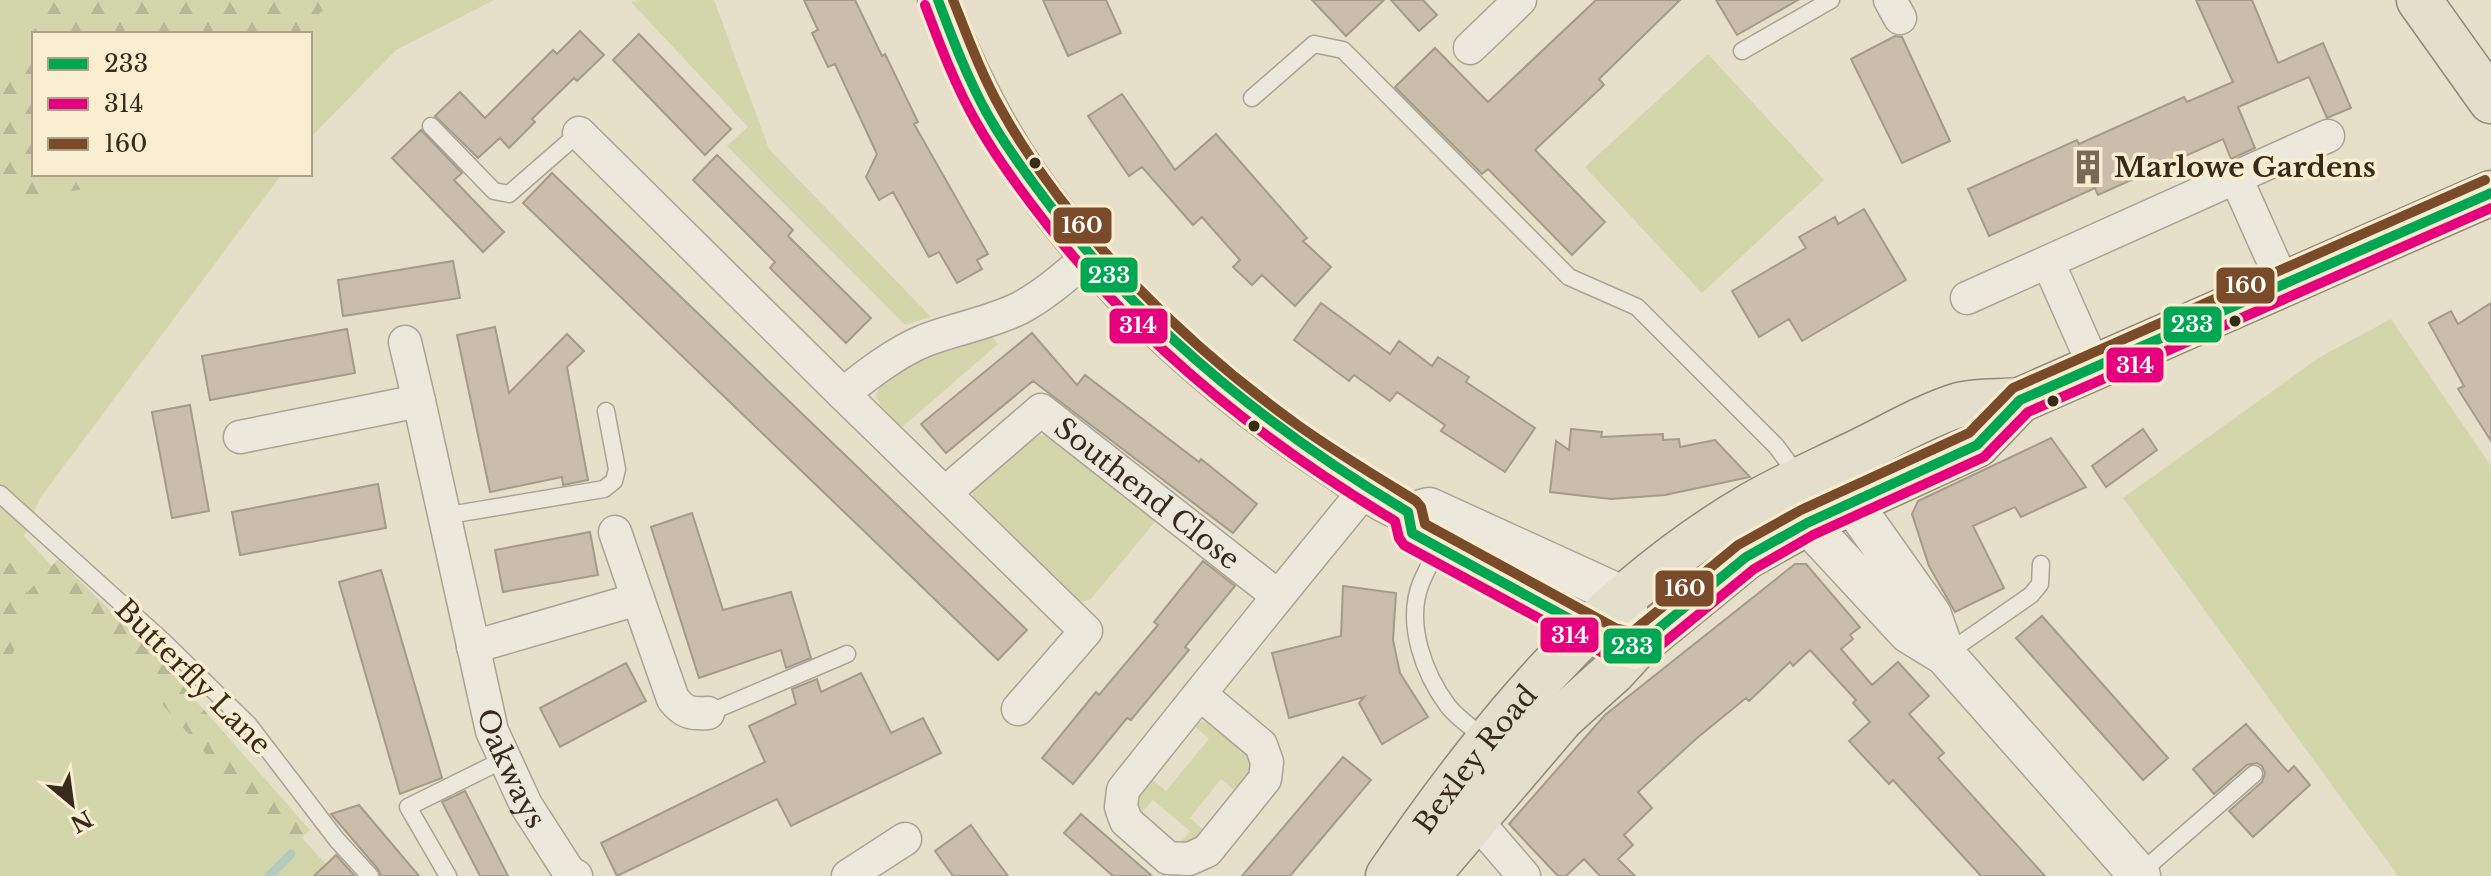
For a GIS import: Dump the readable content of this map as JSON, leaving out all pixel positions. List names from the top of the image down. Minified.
{"streets":{"main road":["Bexley Road"],"street":["Southend Close","Oakways"],"lane":["Butterfly Lane"]},"places":{"building":["Marlowe Gardens"]},"lines":["transit line 233","transit line 160","transit line 314"],"legend":["233","314","160"],"north":"bottom right"}
